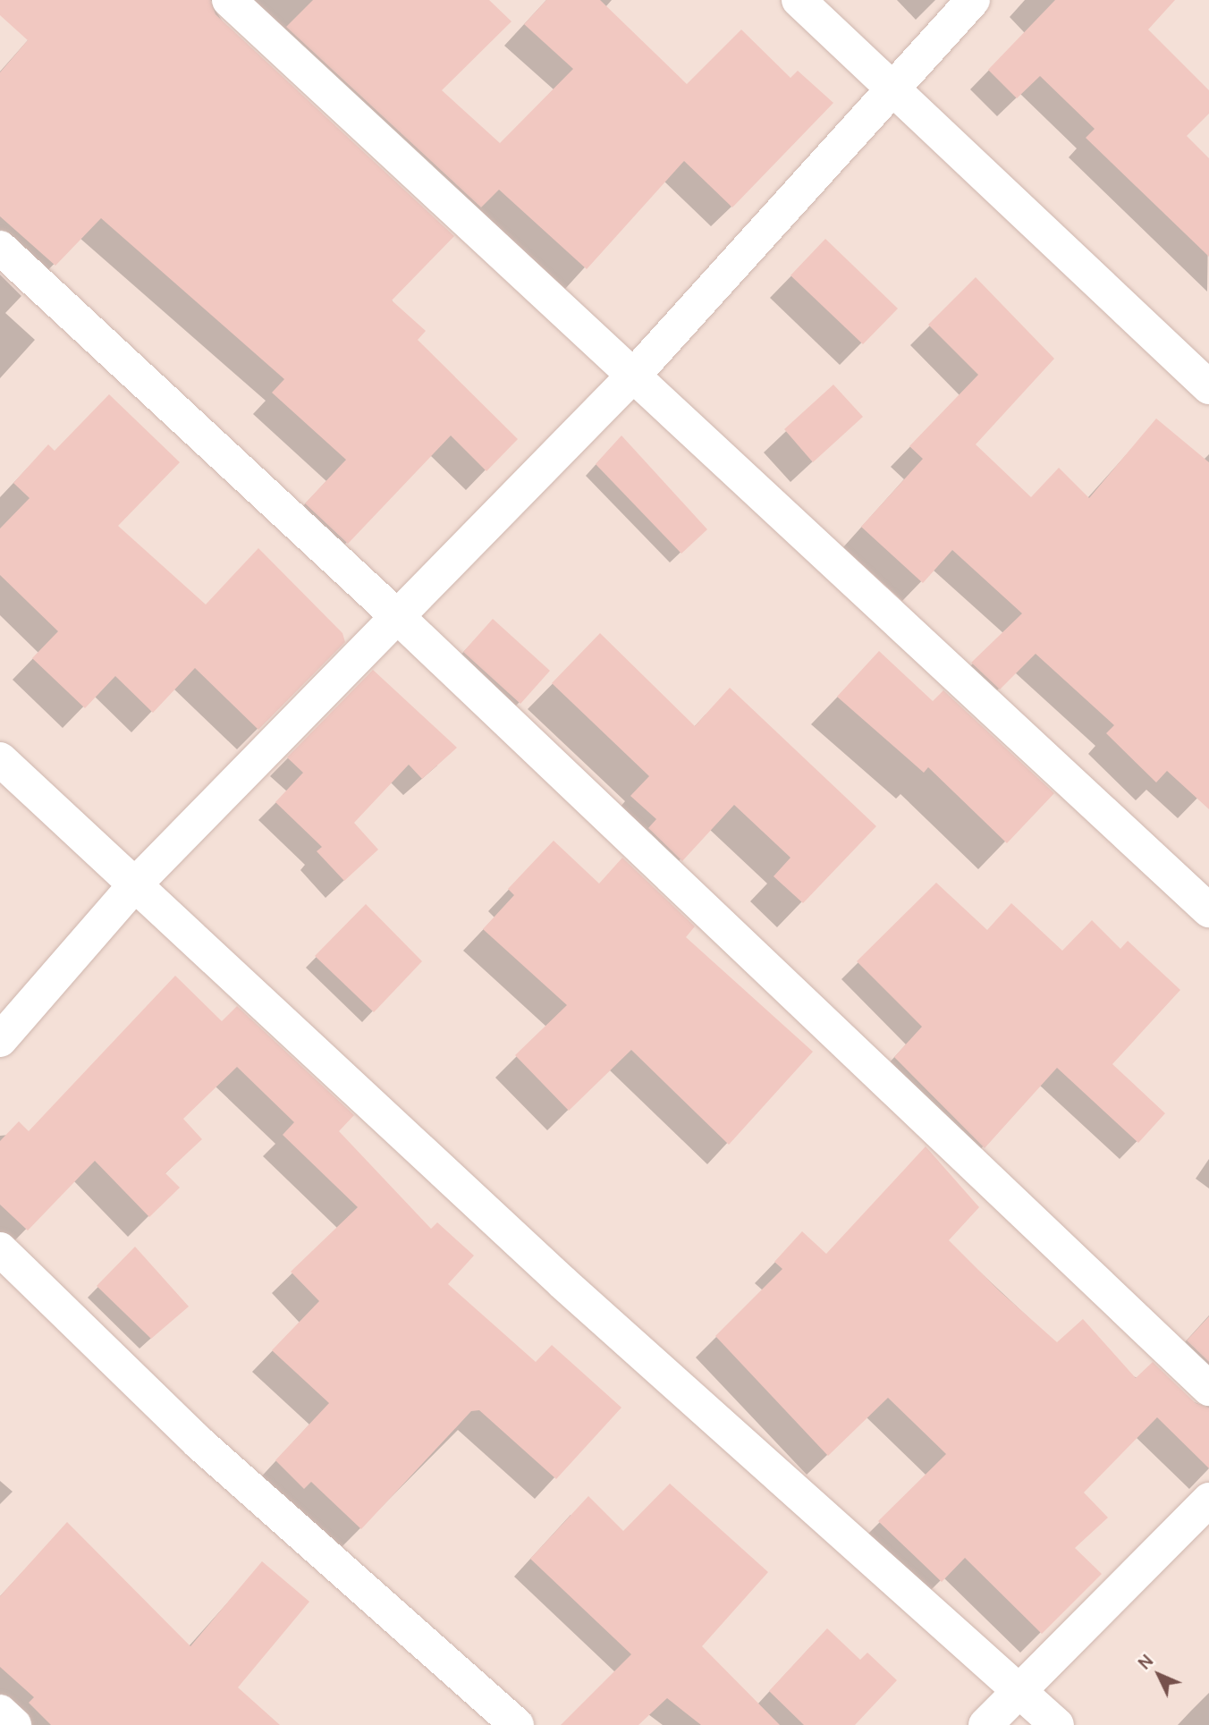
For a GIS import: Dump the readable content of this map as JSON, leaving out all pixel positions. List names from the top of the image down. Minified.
{"north":"top left"}
